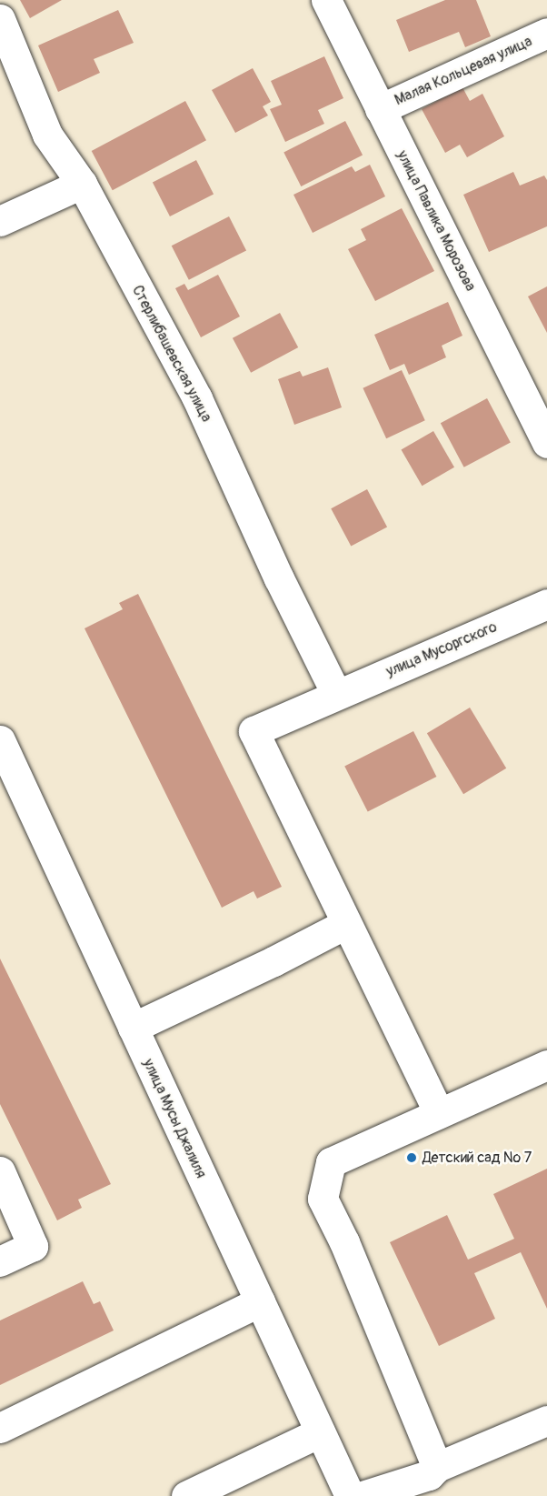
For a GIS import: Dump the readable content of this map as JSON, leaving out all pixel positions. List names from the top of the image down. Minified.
{"streets":{"street":["Малая Кольцевая улица","улица Павлика Морозова","Стерлибашевская улица","улица Мусоргского","улица Мусы Джалиля"]},"crossings":[["Малая Кольцевая улица","улица Павлика Морозова"],["Стерлибашевская улица","улица Мусоргского"]],"places":["Детский сад № 7"]}
